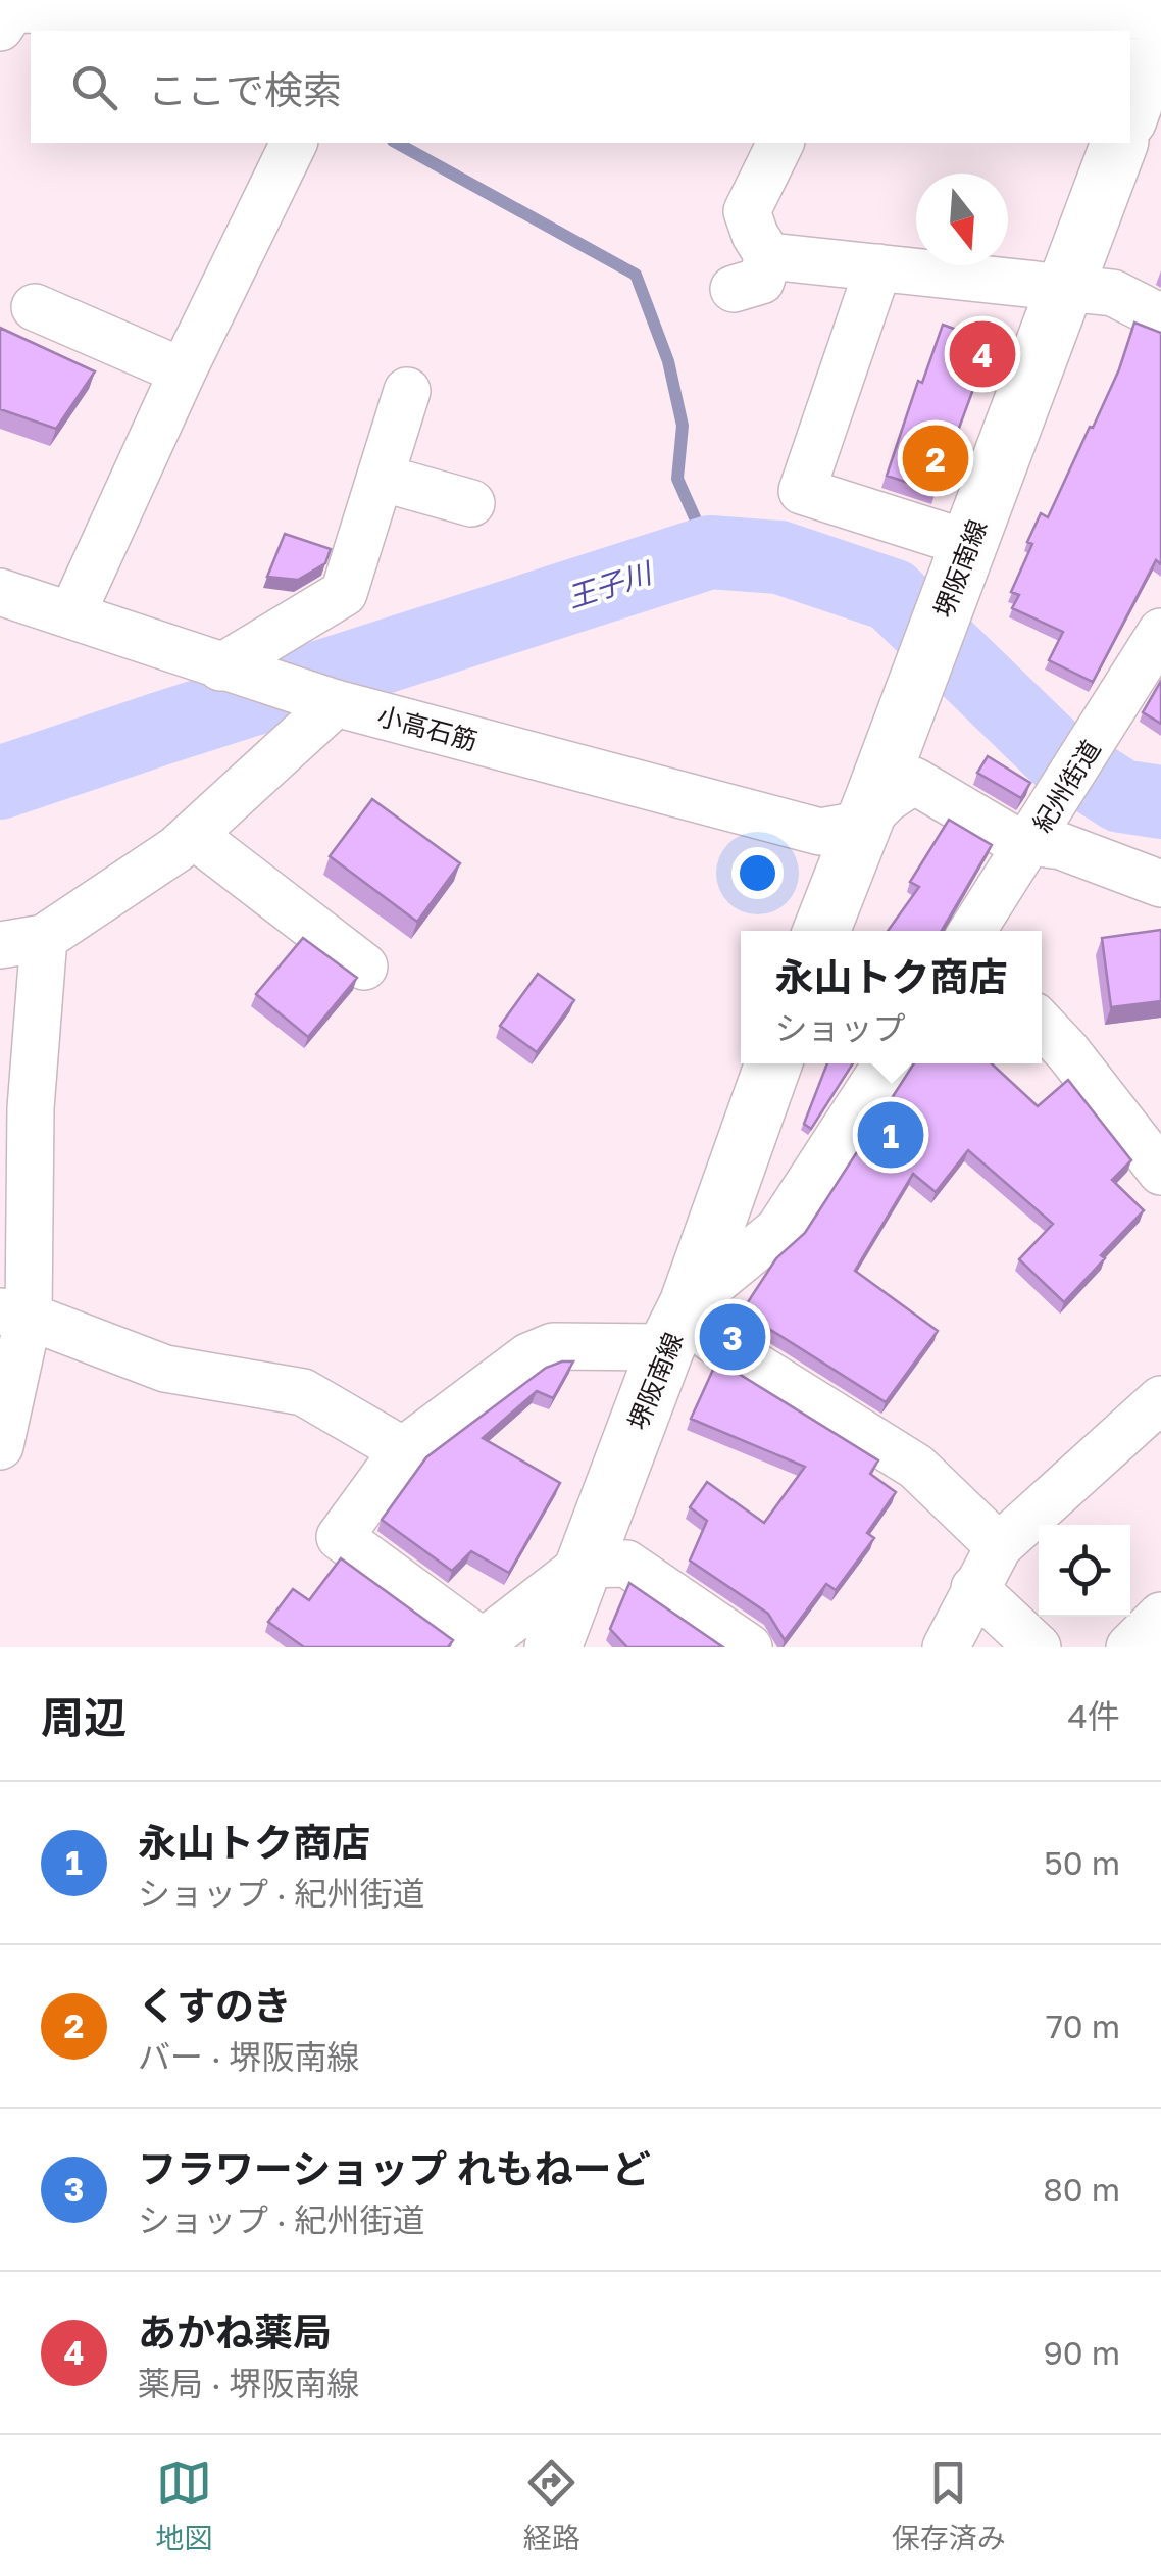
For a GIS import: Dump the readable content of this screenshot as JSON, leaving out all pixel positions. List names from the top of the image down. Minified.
{"streets":{"main road":["堺阪南線"],"street":["小高石筋","紀州街道"]},"crossings":[["堺阪南線","小高石筋"]],"water":["王子川"],"north":"bottom","page":{"search":"ここで検索","pins":["4","2","1","3"],"popup":["永山トク商店","ショップ"],"heading":["周辺","4件"],"list":[{"mark":"1","name":"永山トク商店","note":"ショップ · 紀州街道","value":"50 m"},{"mark":"2","name":"くすのき","note":"バー · 堺阪南線","value":"70 m"},{"mark":"3","name":"フラワーショップ れもねーど","note":"ショップ · 紀州街道","value":"80 m"},{"mark":"4","name":"あかね薬局","note":"薬局 · 堺阪南線","value":"90 m"}],"nav":["地図","経路","保存済み"]}}
